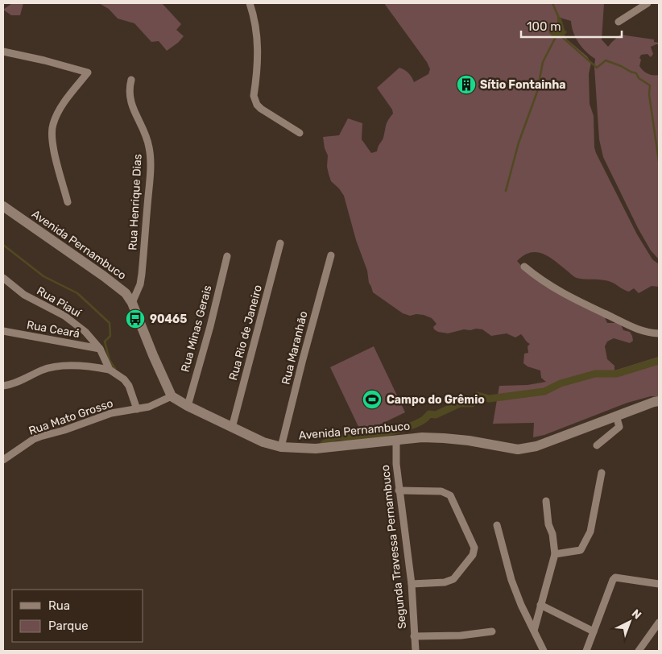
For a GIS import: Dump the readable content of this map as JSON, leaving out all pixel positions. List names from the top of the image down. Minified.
{"streets":{"street":["Rua Henrique Dias","Avenida Pernambuco","Rua Piauí","Rua Minas Gerais","Rua Ceará","Rua Rio de Janeiro","Rua Maranhão","Rua Mato Grosso","Segunda Travessa Pernambuco"]},"crossings":[["Rua Henrique Dias","Avenida Pernambuco"],["Avenida Pernambuco","Rua Minas Gerais"],["Avenida Pernambuco","Rua Rio de Janeiro"],["Avenida Pernambuco","Rua Maranhão"],["Avenida Pernambuco","Rua Mato Grosso"],["Avenida Pernambuco","Segunda Travessa Pernambuco"],["Rua Piauí","Rua Ceará"],["Rua Piauí","Rua Mato Grosso"]],"places":{"building":["Sítio Fontainha"],"bus stop":["90465"],"sports":["Campo do Grêmio"]},"legend":["Rua","Parque"],"scale_bar":"100 m","north":"top right"}
